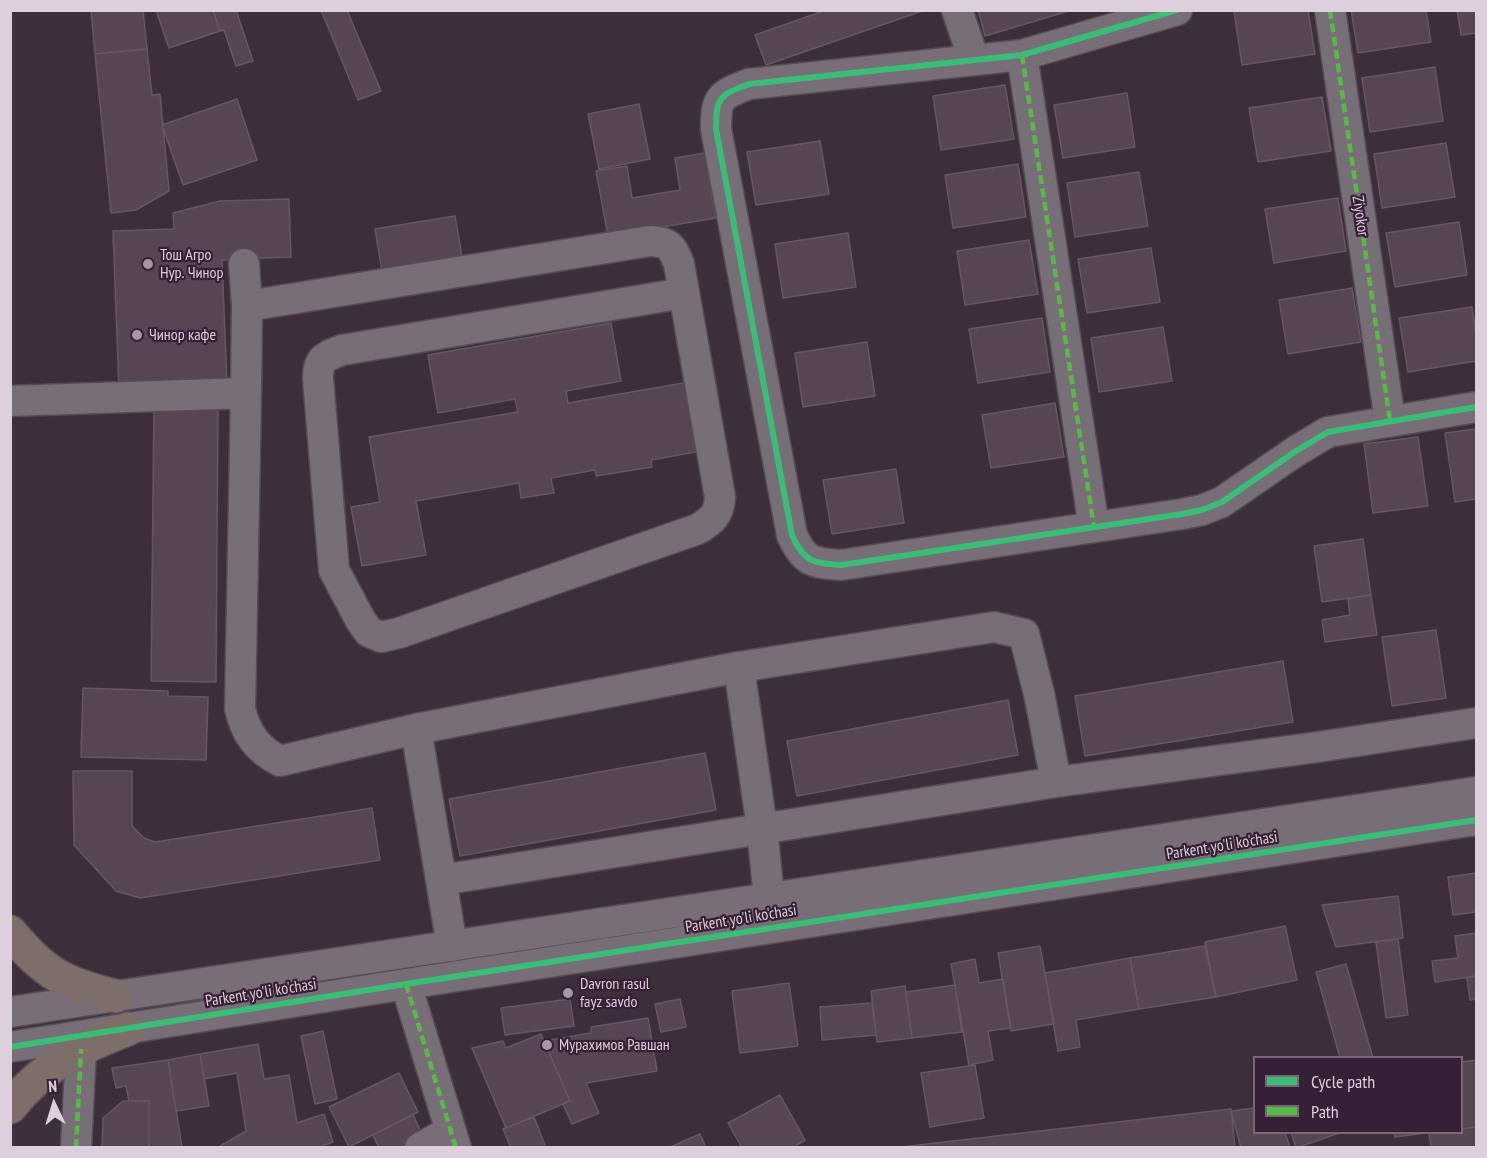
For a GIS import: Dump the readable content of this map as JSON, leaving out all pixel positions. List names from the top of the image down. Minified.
{"streets":{"street":["Ziyokor","Parkent yo'li ko'chasi"]},"places":["Тош Агро Нур. Чинор","Чинор кафе","Davron rasul fayz savdo","Мурахимов Равшан"],"legend":["Cycle path","Path"],"north":"top"}
